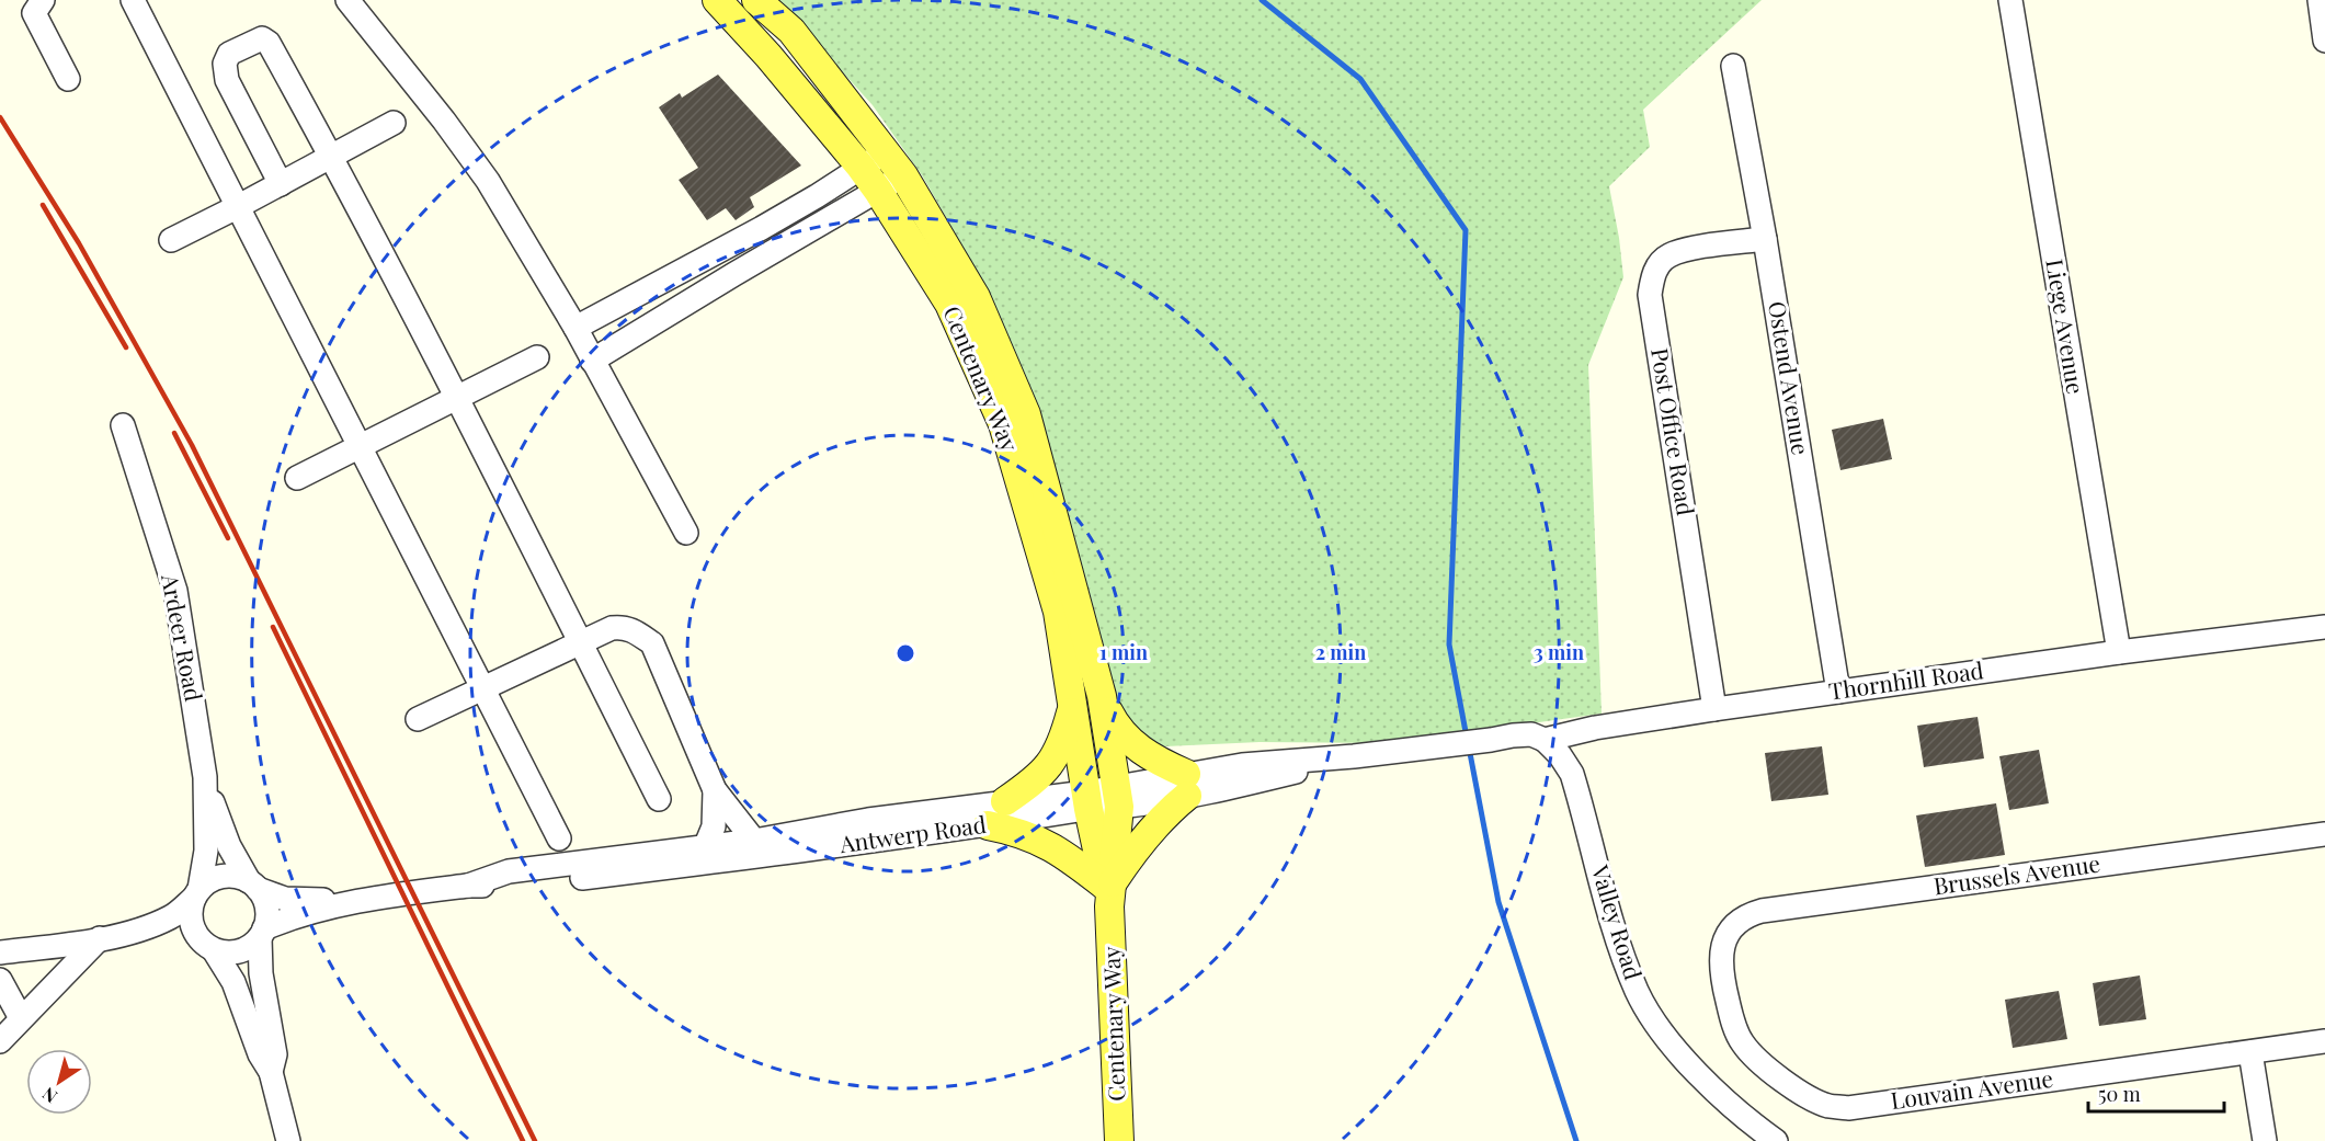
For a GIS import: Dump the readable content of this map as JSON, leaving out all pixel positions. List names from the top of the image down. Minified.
{"streets":{"main road":["Centenary Way"],"street":["Liege Avenue","Ostend Avenue","Post Office Road","Ardeer Road","Thornhill Road","Antwerp Road","Brussels Avenue","Valley Road","Louvain Avenue"]},"crossings":[["Liege Avenue","Thornhill Road"],["Ostend Avenue","Post Office Road"],["Ostend Avenue","Thornhill Road"],["Centenary Way","Antwerp Road"],["Post Office Road","Thornhill Road"],["Ardeer Road","Antwerp Road"],["Thornhill Road","Antwerp Road"],["Thornhill Road","Valley Road"],["Brussels Avenue","Louvain Avenue"]],"scale_bar":"50 m","north":"bottom left","rings":["1 min","2 min","3 min"]}
